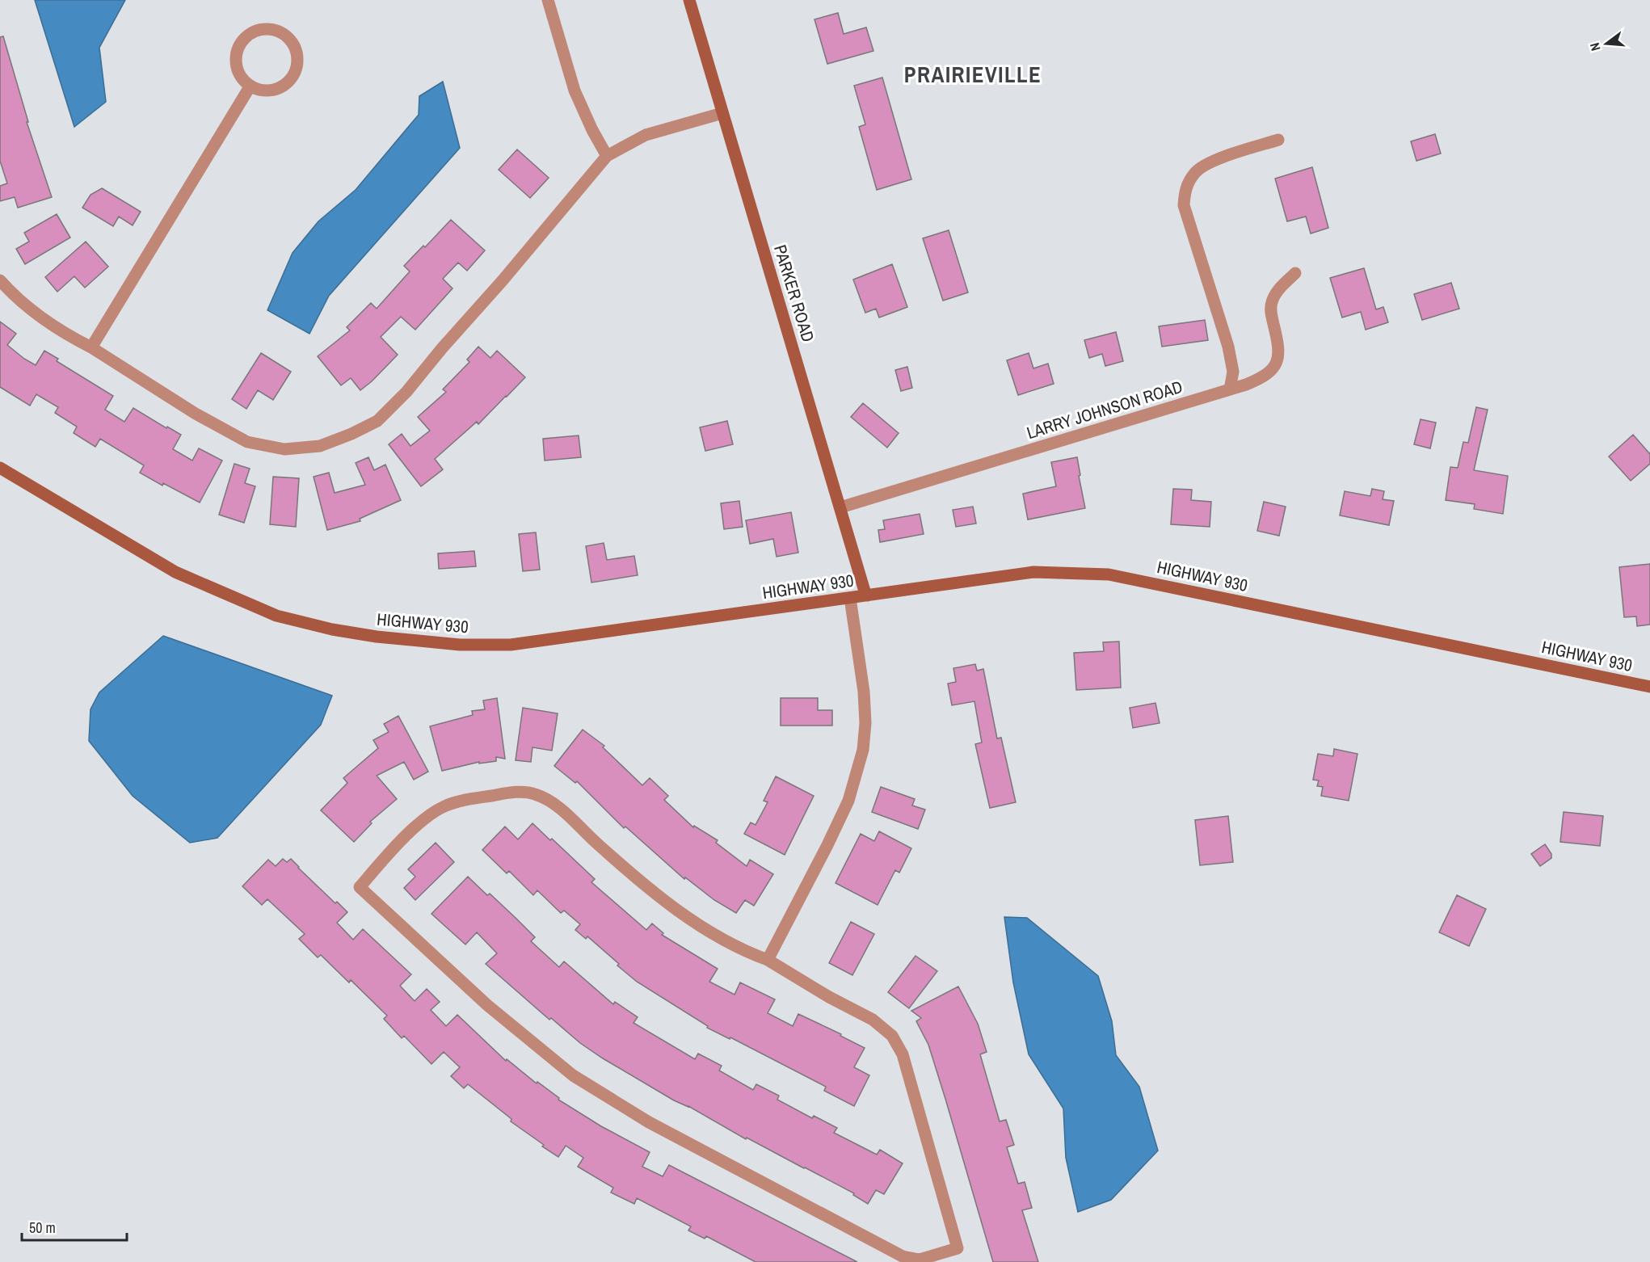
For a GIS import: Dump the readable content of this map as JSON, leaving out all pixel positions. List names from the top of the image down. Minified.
{"streets":{"street":["PARKER ROAD","LARRY JOHNSON ROAD","HIGHWAY 930"]},"crossings":[["PARKER ROAD","LARRY JOHNSON ROAD"],["PARKER ROAD","HIGHWAY 930"]],"districts":["PRAIRIEVILLE"],"scale_bar":"50 m","north":"left"}
